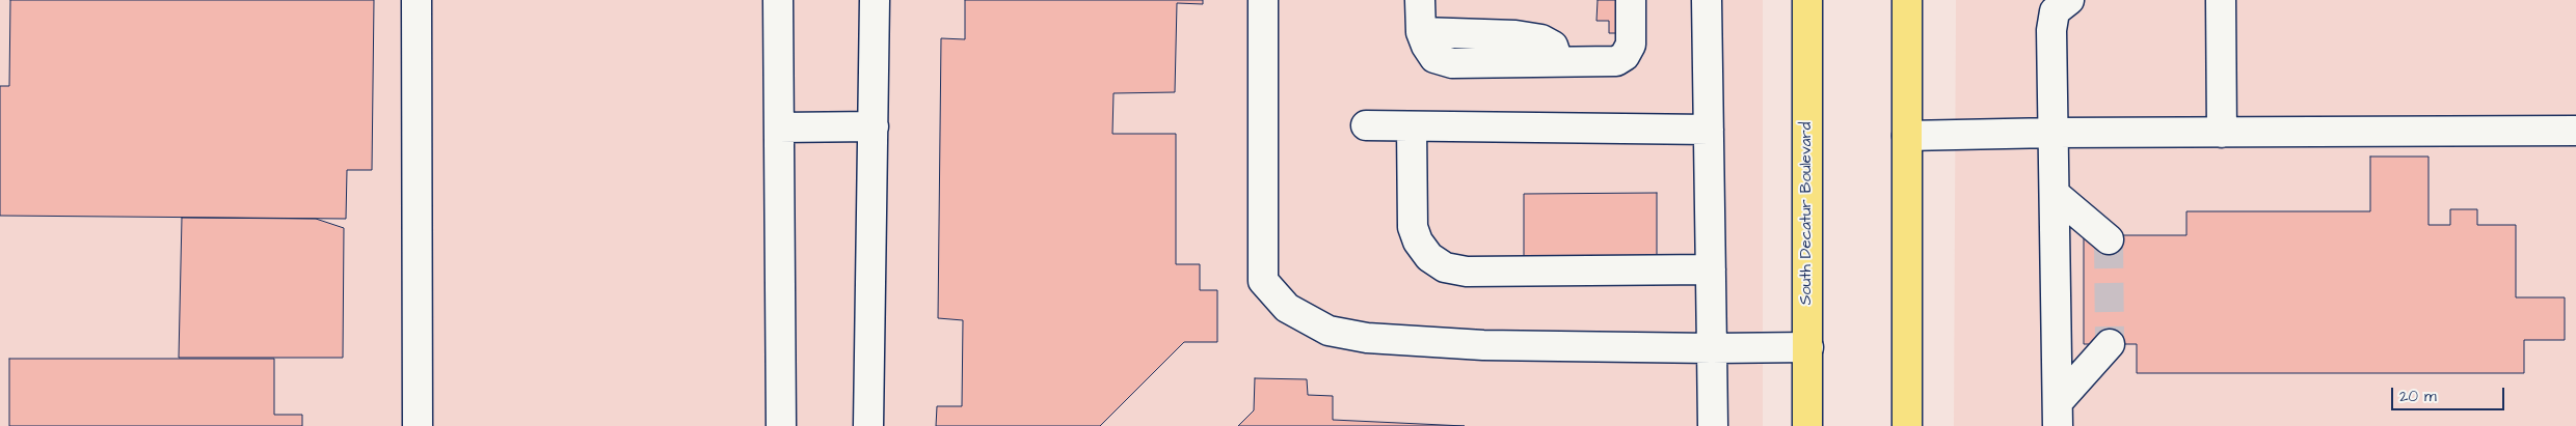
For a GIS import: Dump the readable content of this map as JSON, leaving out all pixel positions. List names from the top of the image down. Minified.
{"streets":{"main road":["South Decatur Boulevard"]},"scale_bar":"20 m"}
